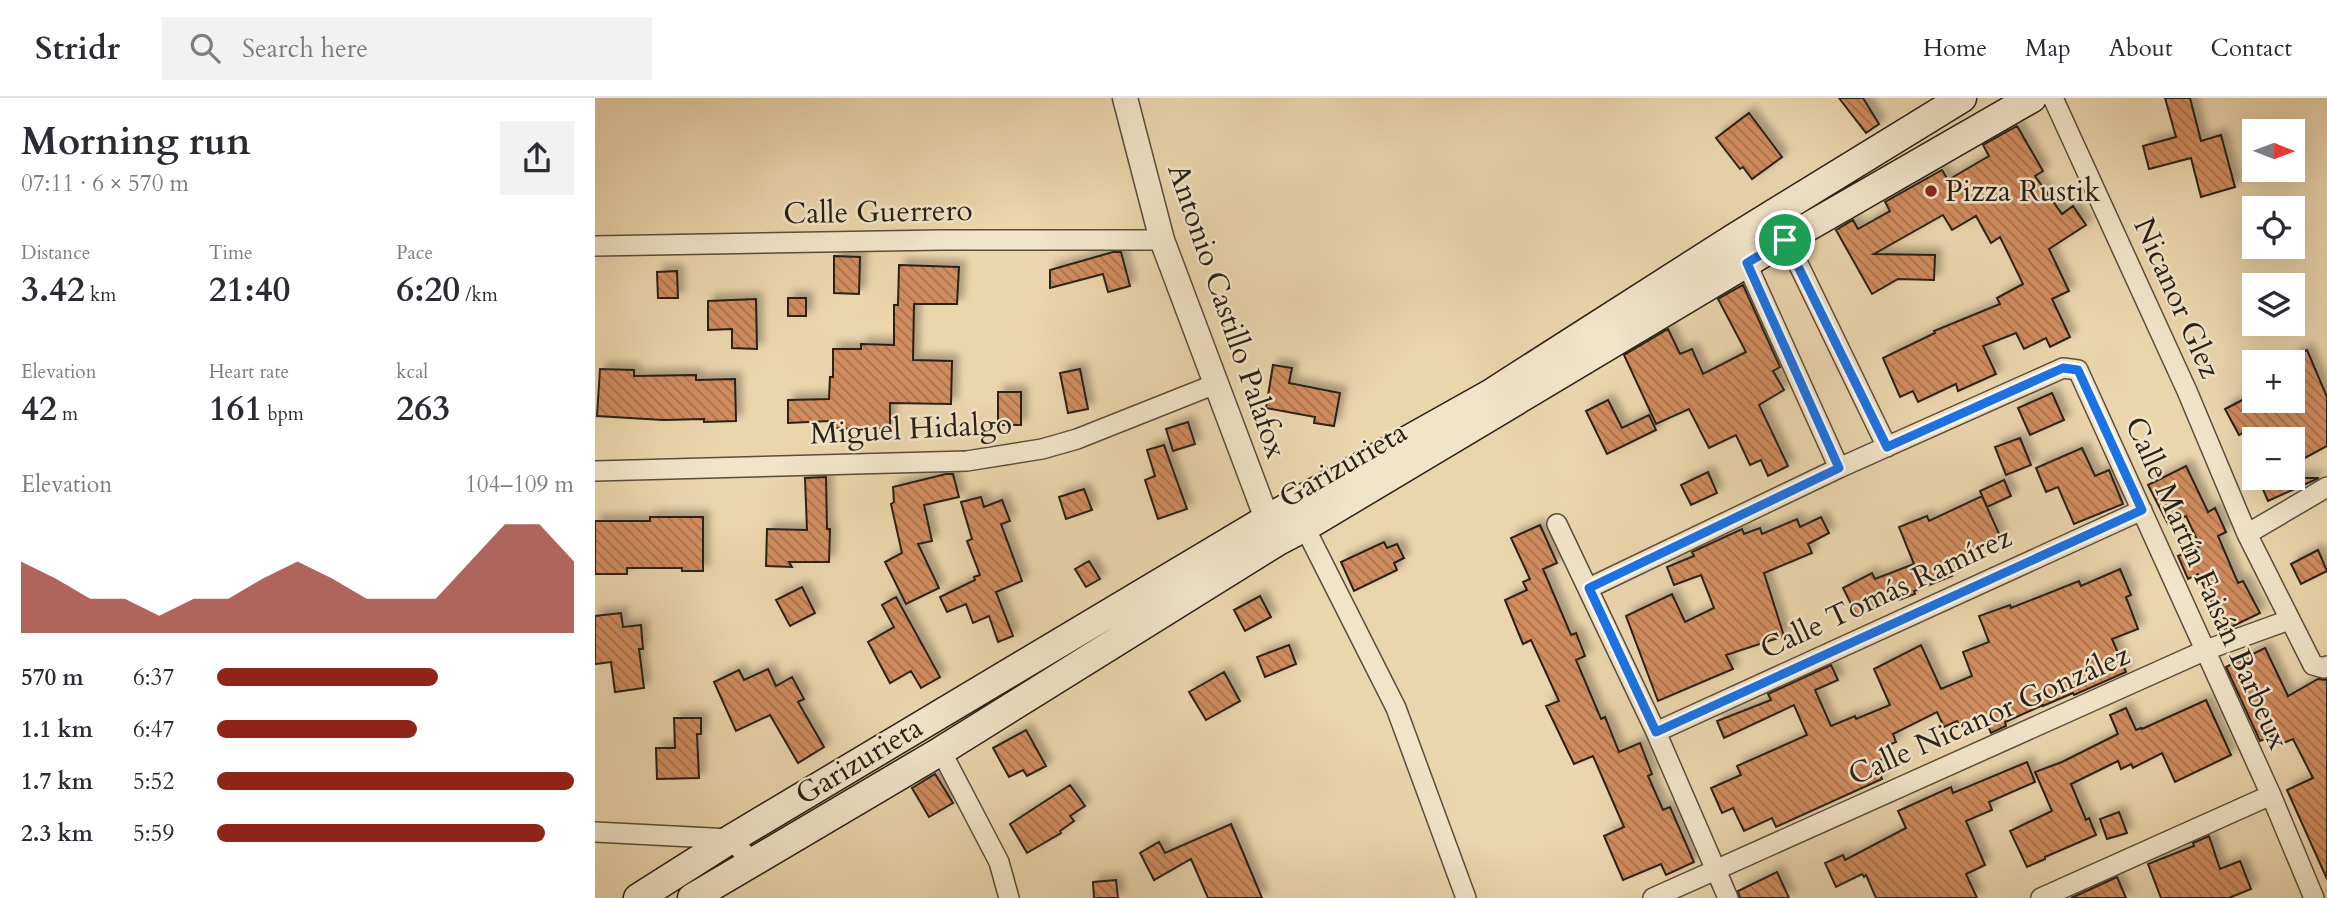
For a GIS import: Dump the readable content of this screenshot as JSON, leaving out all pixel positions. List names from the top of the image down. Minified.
{"streets":{"main road":["Garizurieta"],"street":["Calle Guerrero","Nicanor Glez","Antonio Castillo Palafox","Miguel Hidalgo","Calle Martín Faisán Barbeux","Calle Tomás Ramírez","Calle Nicanor González"]},"crossings":[["Calle Guerrero","Antonio Castillo Palafox"],["Nicanor Glez","Calle Nicanor González"],["Antonio Castillo Palafox","Miguel Hidalgo"],["Antonio Castillo Palafox","Garizurieta"],["Calle Martín Faisán Barbeux","Calle Tomás Ramírez"],["Calle Martín Faisán Barbeux","Calle Nicanor González"]],"places":["Pizza Rustik"],"north":"right","page":{"header":"Stridr","search":"Search here","nav":["Home","Map","About","Contact"],"heading":["Morning run","07:11 · 6 × 570 m"],"map_buttons":["+","−"],"stats":[["Distance","3.42 km"],["Time","21:40"],["Pace","6:20 /km"],["Elevation","42 m"],["Heart rate","161 bpm"],["kcal","263"]],"chart":["Elevation","104–109 m"],"list":[{"name":"570 m","note":"6:37"},{"name":"1.1 km","note":"6:47"},{"name":"1.7 km","note":"5:52"},{"name":"2.3 km","note":"5:59"}]}}
